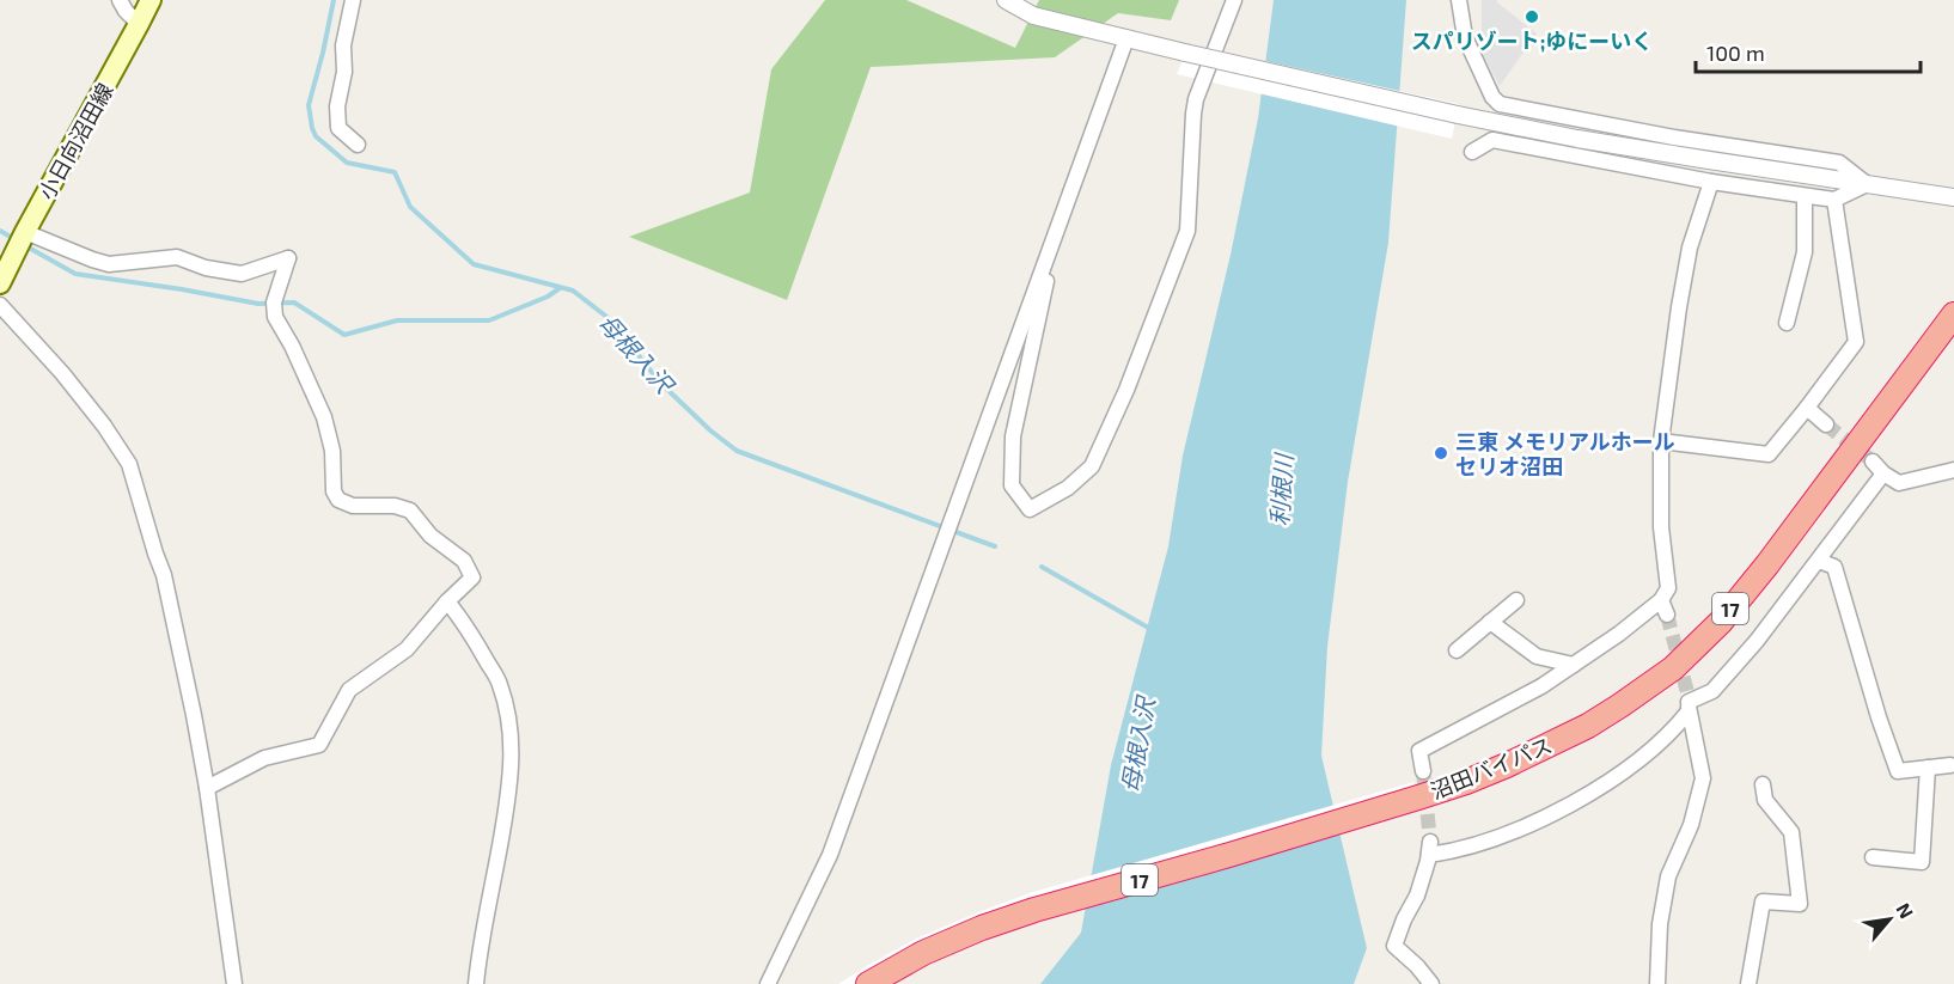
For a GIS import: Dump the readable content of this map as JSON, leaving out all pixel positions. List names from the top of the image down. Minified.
{"streets":{"highway":["17","沼田バイパス"],"main road":["小日向沼田線"]},"water":["母根入沢","利根川"],"places":["スパリゾート;ゆにーいく","三東 メモリアルホール セリオ沼田"],"scale_bar":"100 m","north":"top right"}
